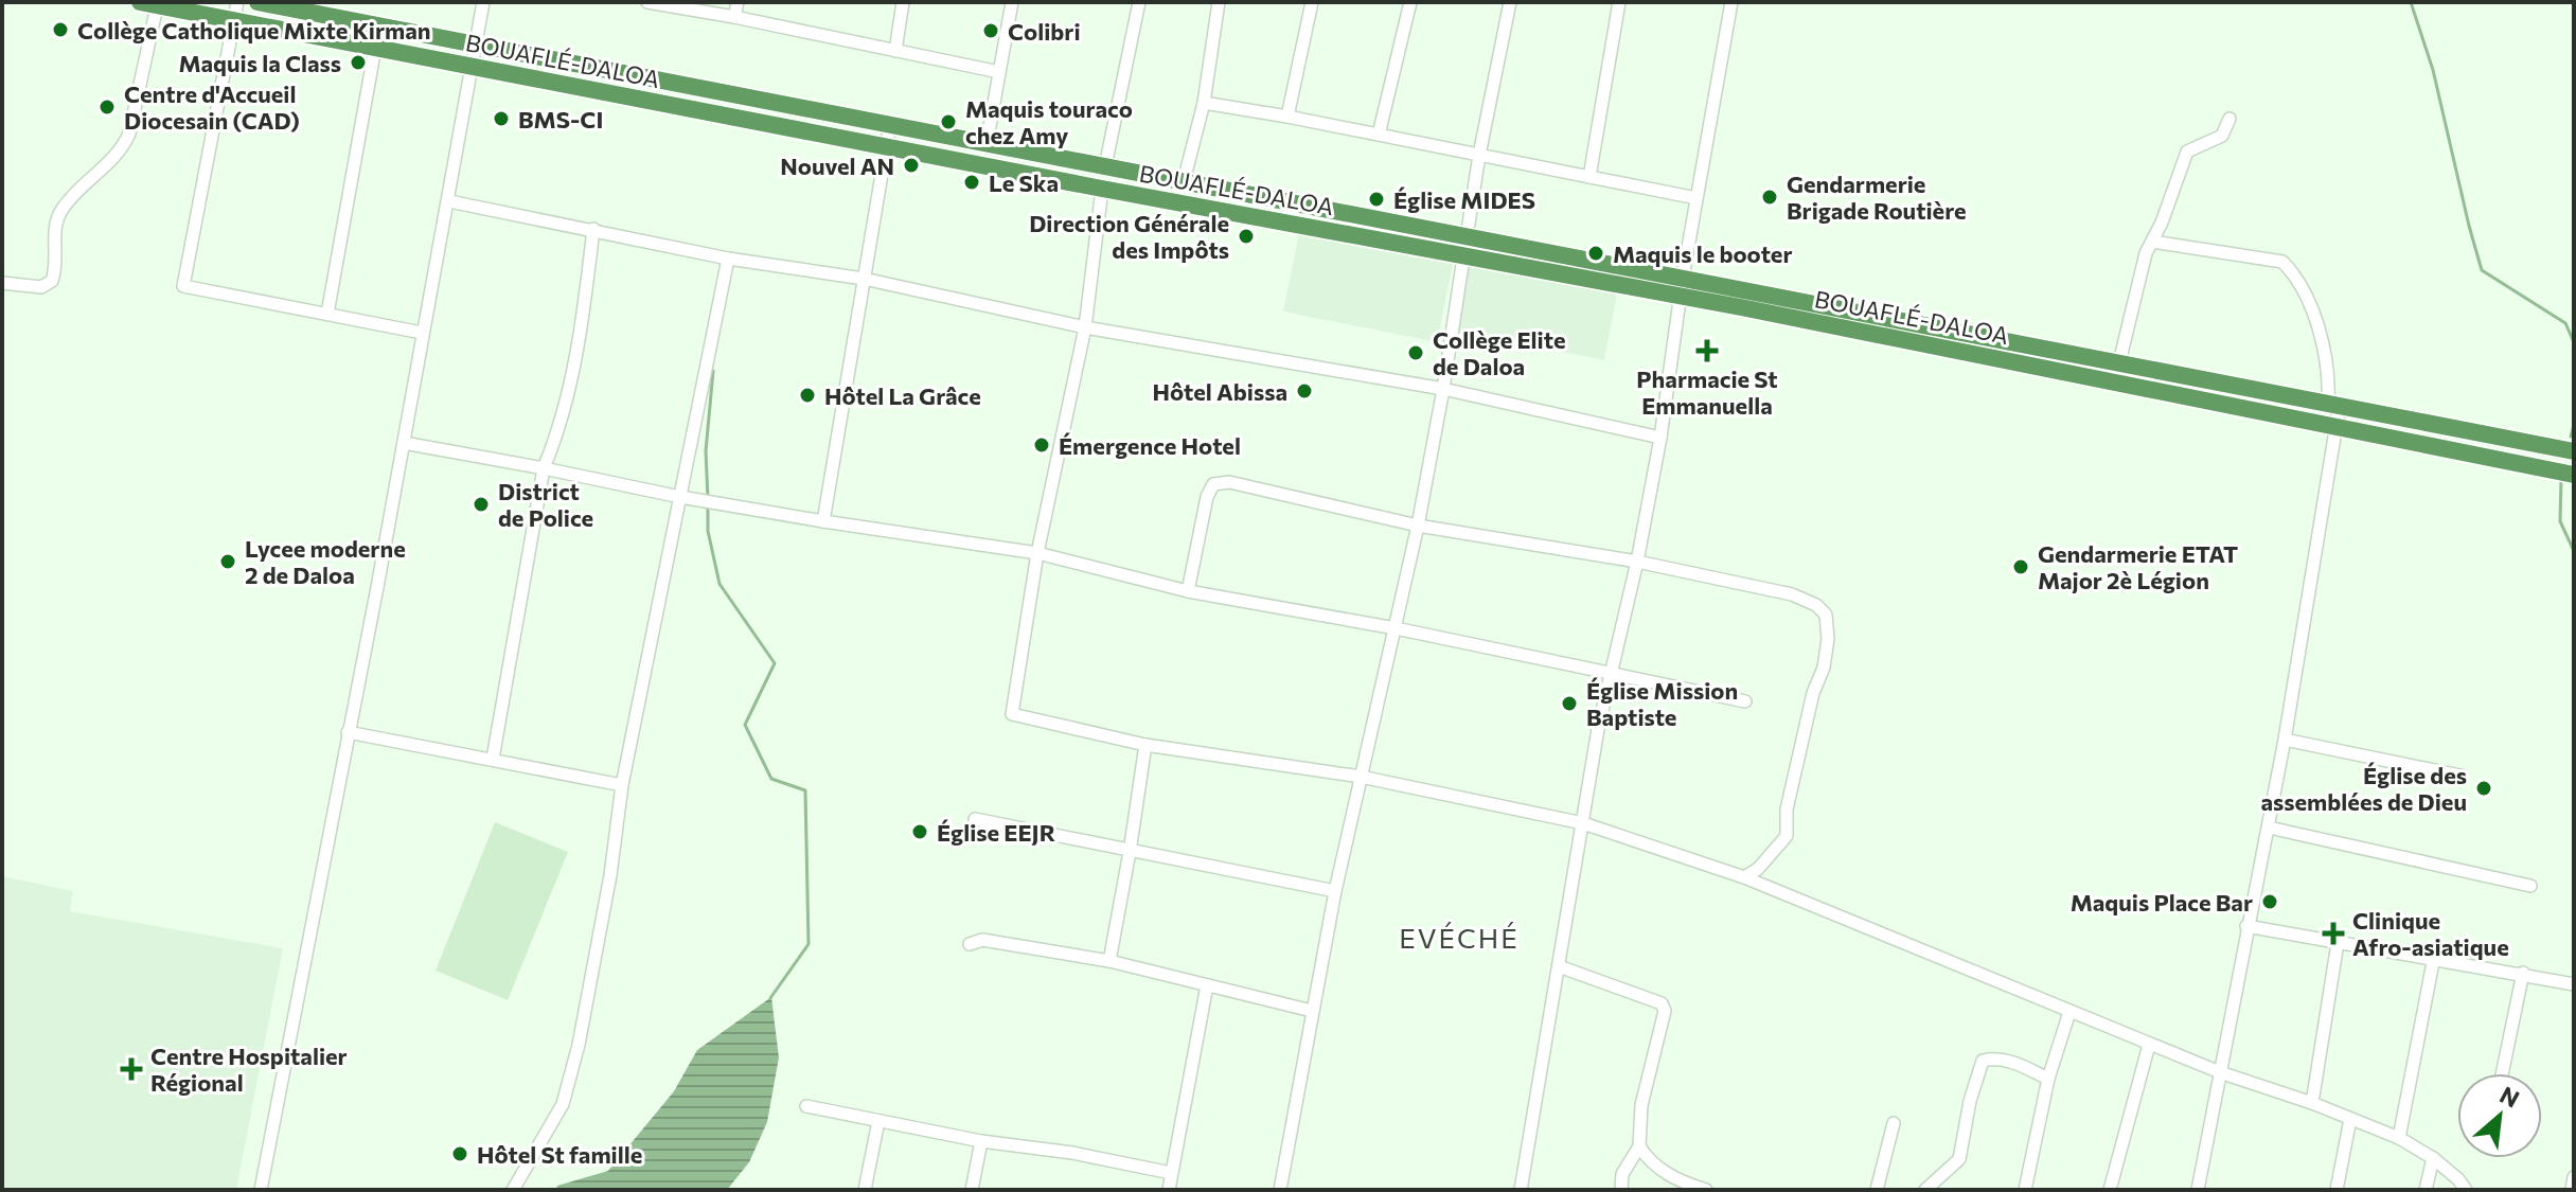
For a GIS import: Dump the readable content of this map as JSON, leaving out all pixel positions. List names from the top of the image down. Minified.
{"streets":{"highway":["BOUAFLÉ-DALOA"]},"districts":["EVÉCHÉ"],"places":{"other":["Collège Catholique Mixte Kirman","Colibri","Maquis la Class","Centre d'Accueil Diocesain (CAD)","BMS-CI","Maquis touraco chez Amy","Nouvel AN","Le Ska","Gendarmerie Brigade Routière","Église MIDES","Direction Générale des Impôts","Maquis le booter","Collège Elite de Daloa","Hôtel Abissa","Hôtel La Grâce","Émergence Hotel","District de Police","Lycee moderne 2 de Daloa","Gendarmerie ETAT Major 2è Légion","Église Mission Baptiste","Église des assemblées de Dieu","Église EEJR","Maquis Place Bar","Hôtel St famille"],"health":["Pharmacie St Emmanuella","Clinique Afro-asiatique","Centre Hospitalier Régional"]},"north":"top right"}
